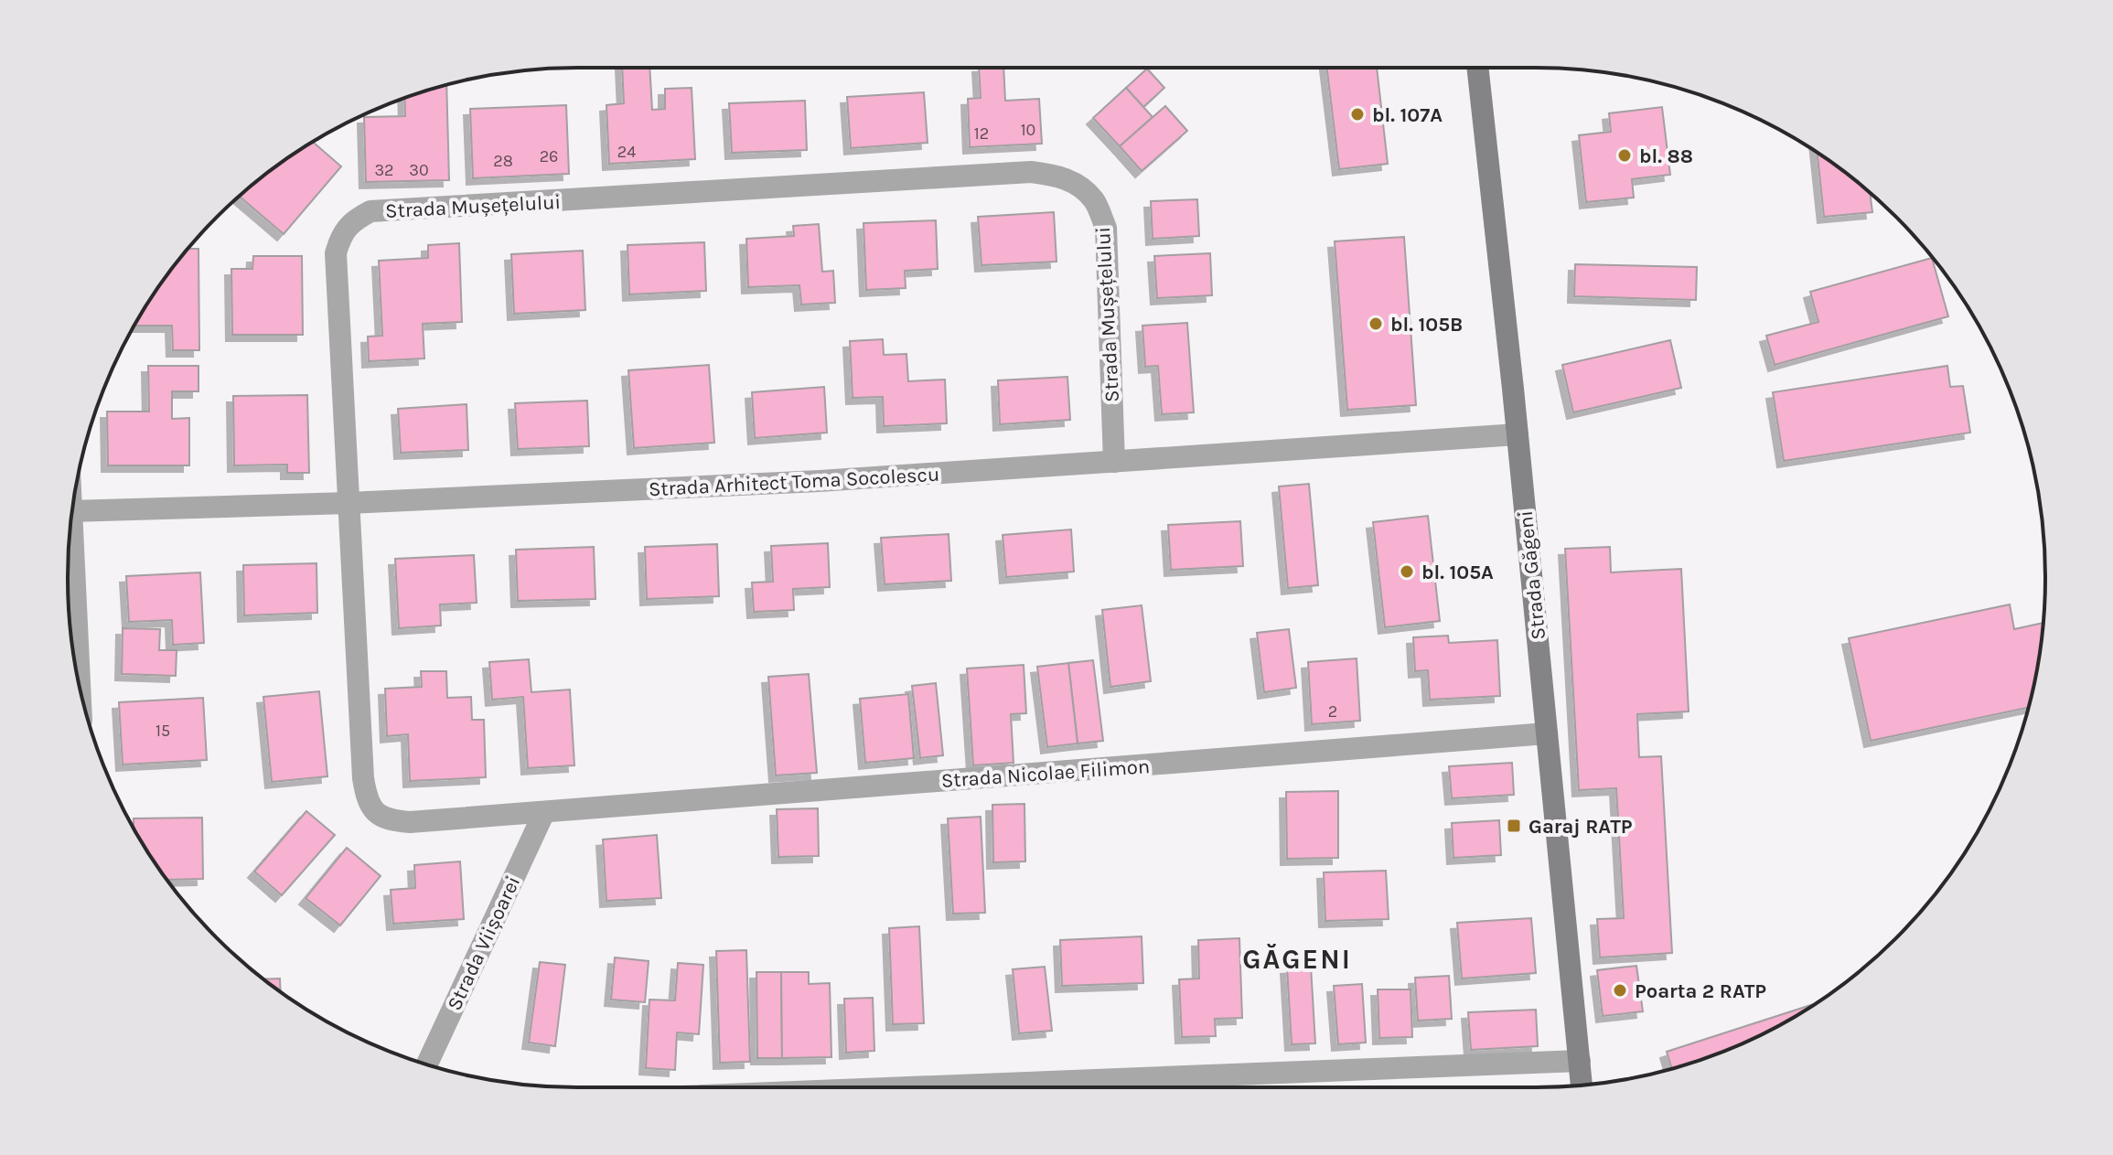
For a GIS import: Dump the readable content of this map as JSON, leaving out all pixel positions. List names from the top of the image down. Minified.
{"streets":{"main road":["Strada Găgeni"],"street":["Strada Mușețelului","Strada Arhitect Toma Socolescu","Strada Nicolae Filimon","Strada Viișoarei"]},"crossings":[["Strada Mușețelului","Strada Arhitect Toma Socolescu"],["Strada Mușețelului","Strada Nicolae Filimon"],["Strada Mușețelului","Strada Viișoarei"],["Strada Arhitect Toma Socolescu","Strada Găgeni"],["Strada Găgeni","Strada Nicolae Filimon"],["Strada Nicolae Filimon","Strada Viișoarei"]],"districts":["GĂGENI"],"places":{"other":["bl. 107A","bl. 88","bl. 105B","bl. 105A","Poarta 2 RATP"],"transit":["Garaj RATP"]},"house_numbers":["10","12","24","26","28","32","30","2","15"]}
